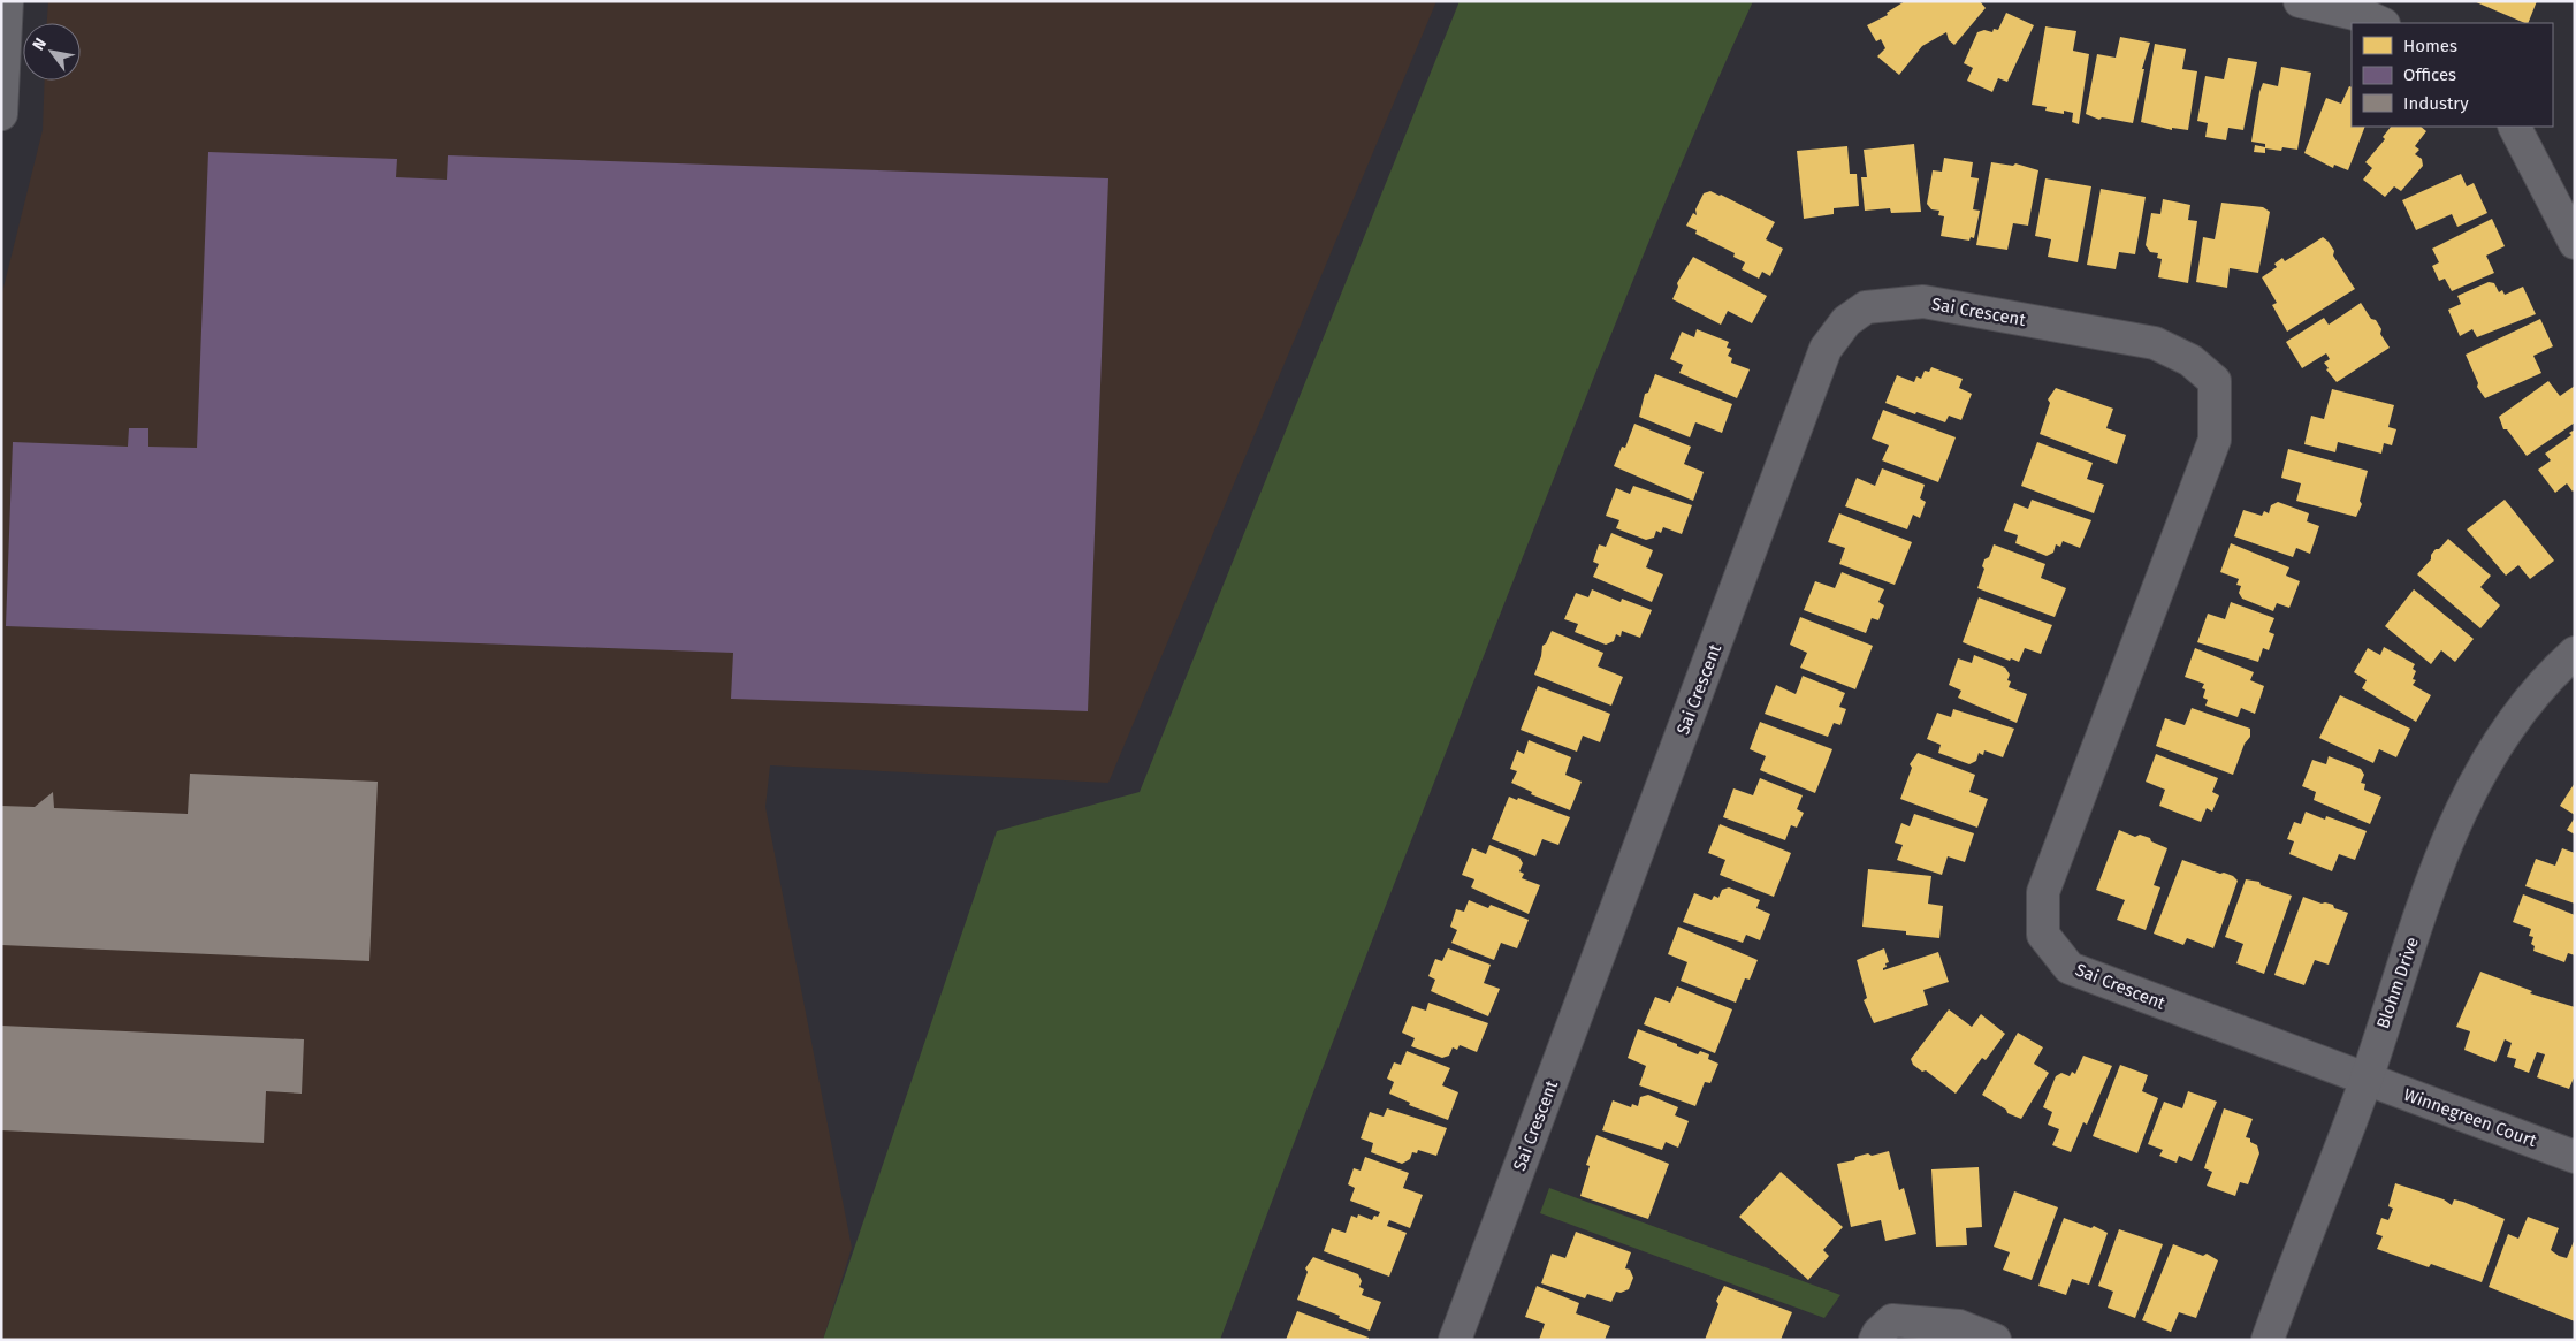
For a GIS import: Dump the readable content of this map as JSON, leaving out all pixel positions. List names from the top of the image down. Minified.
{"streets":{"street":["Sai Crescent","Blohm Drive","Winnegreen Court"]},"crossings":[["Sai Crescent","Blohm Drive"],["Sai Crescent","Winnegreen Court"],["Blohm Drive","Winnegreen Court"]],"legend":["Homes","Offices","Industry"],"north":"top left"}
